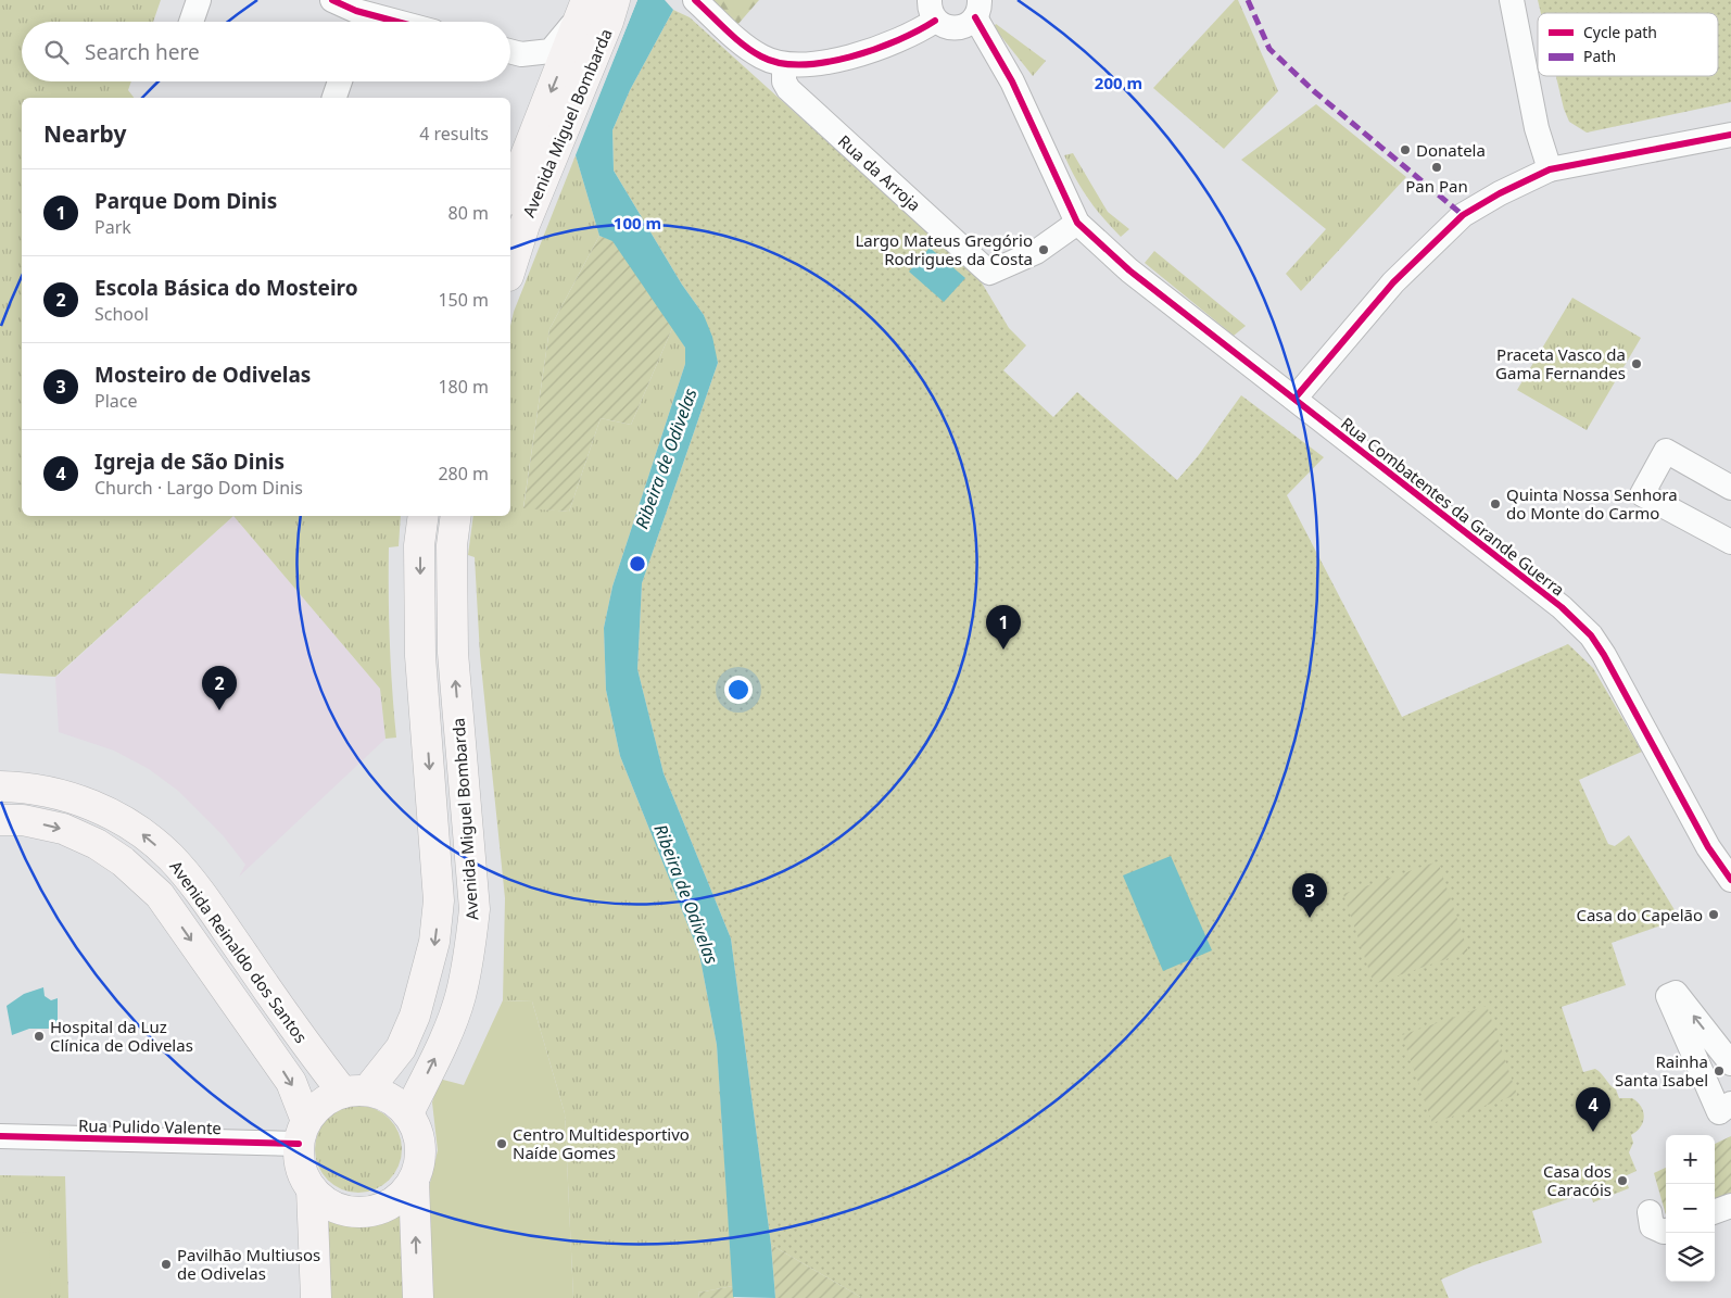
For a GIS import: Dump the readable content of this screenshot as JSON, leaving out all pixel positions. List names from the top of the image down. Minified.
{"streets":{"main road":["Avenida Miguel Bombarda","Avenida Reinaldo dos Santos"],"street":["Rua da Arroja","Rua Combatentes da Grande Guerra","Rua Pulido Valente"]},"crossings":[["Avenida Miguel Bombarda","Avenida Reinaldo dos Santos"],["Avenida Miguel Bombarda","Rua Pulido Valente"],["Rua da Arroja","Rua Combatentes da Grande Guerra"],["Avenida Reinaldo dos Santos","Rua Pulido Valente"]],"water":["Ribeira de Odivelas"],"places":["Donatela","Pan Pan","Largo Mateus Gregório Rodrigues da Costa","Praceta Vasco da Gama Fernandes","Quinta Nossa Senhora do Monte do Carmo","Casa do Capelão","Hospital da Luz Clínica de Odivelas","Rainha Santa Isabel","Centro Multidesportivo Naíde Gomes","Casa dos Caracóis","Pavilhão Multiusos de Odivelas"],"legend":["Cycle path","Path"],"page":{"search":"Search here","heading":["Nearby","4 results"],"list":[{"mark":"1","name":"Parque Dom Dinis","note":"Park","value":"80 m"},{"mark":"2","name":"Escola Básica do Mosteiro","note":"School","value":"150 m"},{"mark":"3","name":"Mosteiro de Odivelas","note":"Place","value":"180 m"},{"mark":"4","name":"Igreja de São Dinis","note":"Church · Largo Dom Dinis","value":"280 m"}],"pins":["1","2","3","4"],"map_buttons":["+","−"]},"rings":["200 m","100 m"]}
